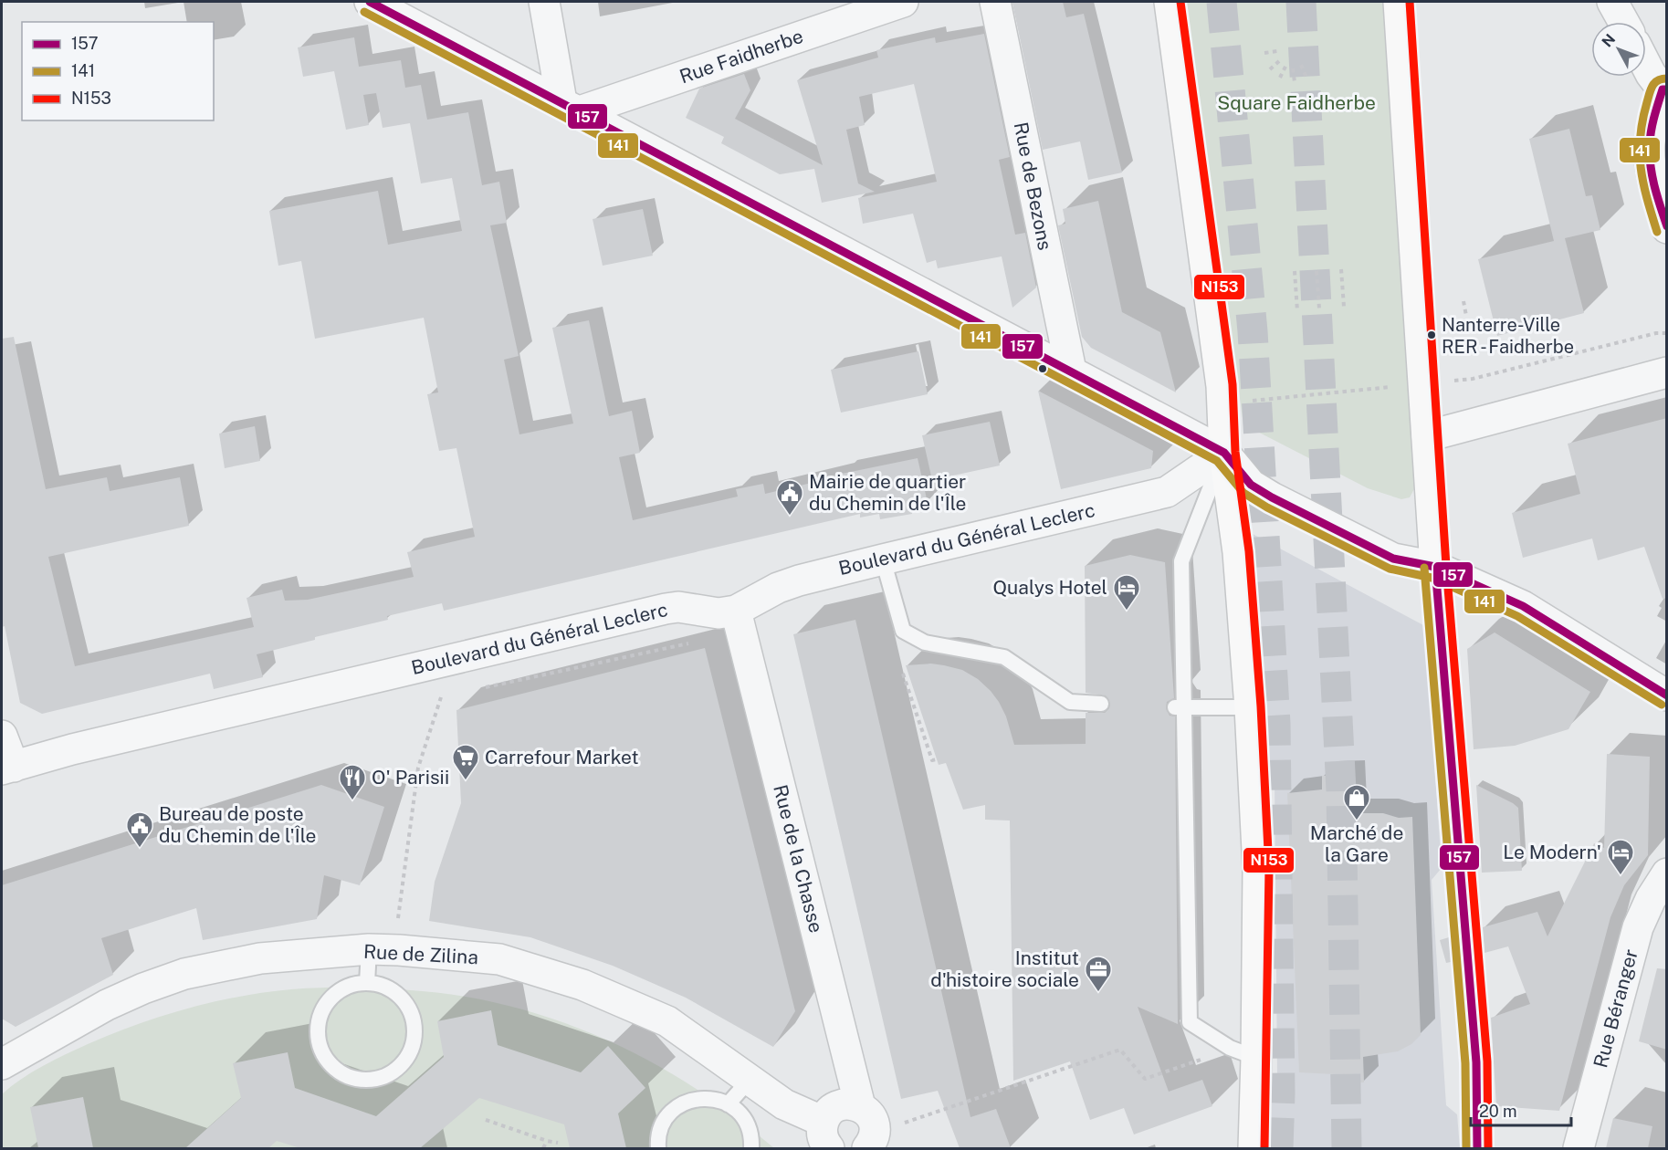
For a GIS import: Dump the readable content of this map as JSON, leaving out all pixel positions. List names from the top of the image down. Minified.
{"streets":{"street":["Rue Faidherbe","Rue de Bezons","Boulevard du Général Leclerc","Rue de la Chasse","Rue de Zilina","Rue Béranger"]},"crossings":[["Boulevard du Général Leclerc","Rue de la Chasse"]],"parks":["Square Faidherbe"],"places":{"other":["Nanterre-Ville RER - Faidherbe"],"public building":["Mairie de quartier du Chemin de l'Île","Bureau de poste du Chemin de l'Île"],"hotel":["Qualys Hotel","Le Modern'"],"supermarket":["Carrefour Market"],"restaurant":["O' Parisii"],"shop":["Marché de la Gare"],"office":["Institut d'histoire sociale"]},"lines":["transit line 157","transit line N153","transit line 141"],"legend":["157","141","N153"],"scale_bar":"20 m","north":"top left"}
